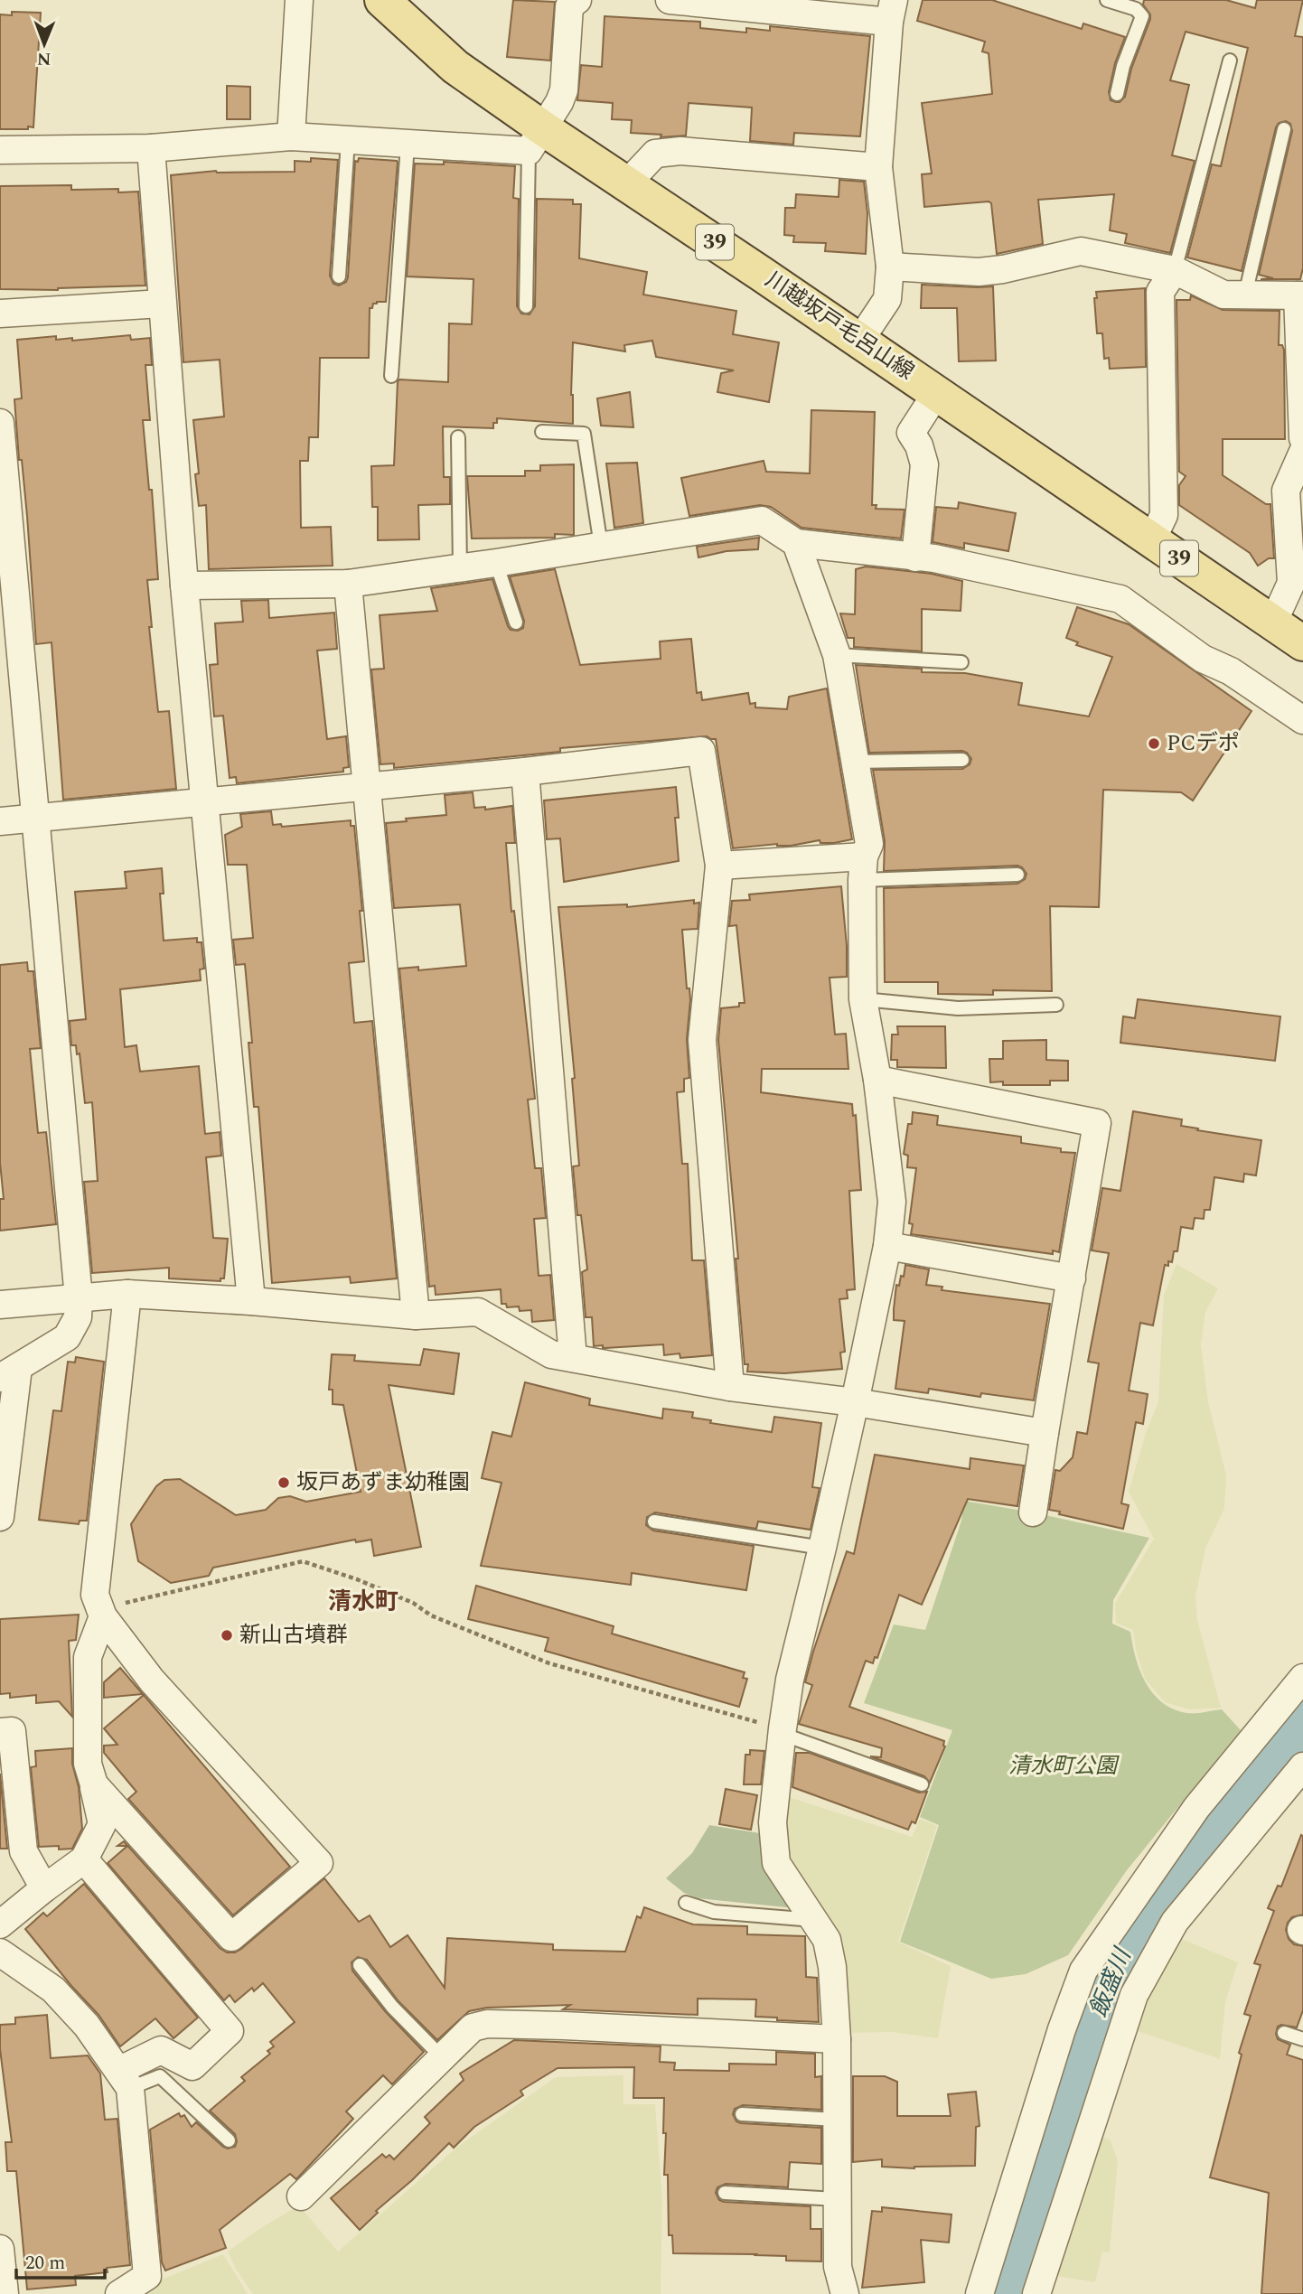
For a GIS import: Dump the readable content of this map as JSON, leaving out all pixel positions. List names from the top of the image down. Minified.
{"streets":{"main road":["39","川越坂戸毛呂山線"]},"districts":["清水町"],"water":["飯盛川"],"parks":["清水町公園"],"places":["PCデポ","坂戸あずま幼稚園","新山古墳群"],"scale_bar":"20 m","north":"bottom"}
